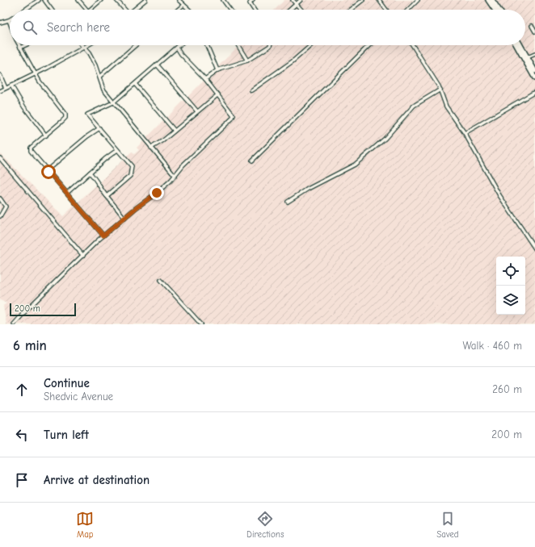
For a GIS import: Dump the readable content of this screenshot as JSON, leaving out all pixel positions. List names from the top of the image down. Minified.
{"scale_bar":"200 m","page":{"search":"Search here","scale":"200 m","heading":["6 min","Walk · 460 m"],"list":[["Continue","Shedvic Avenue","260 m"],["Turn left","200 m"],"Arrive at destination"],"nav":["Map","Directions","Saved"]}}
